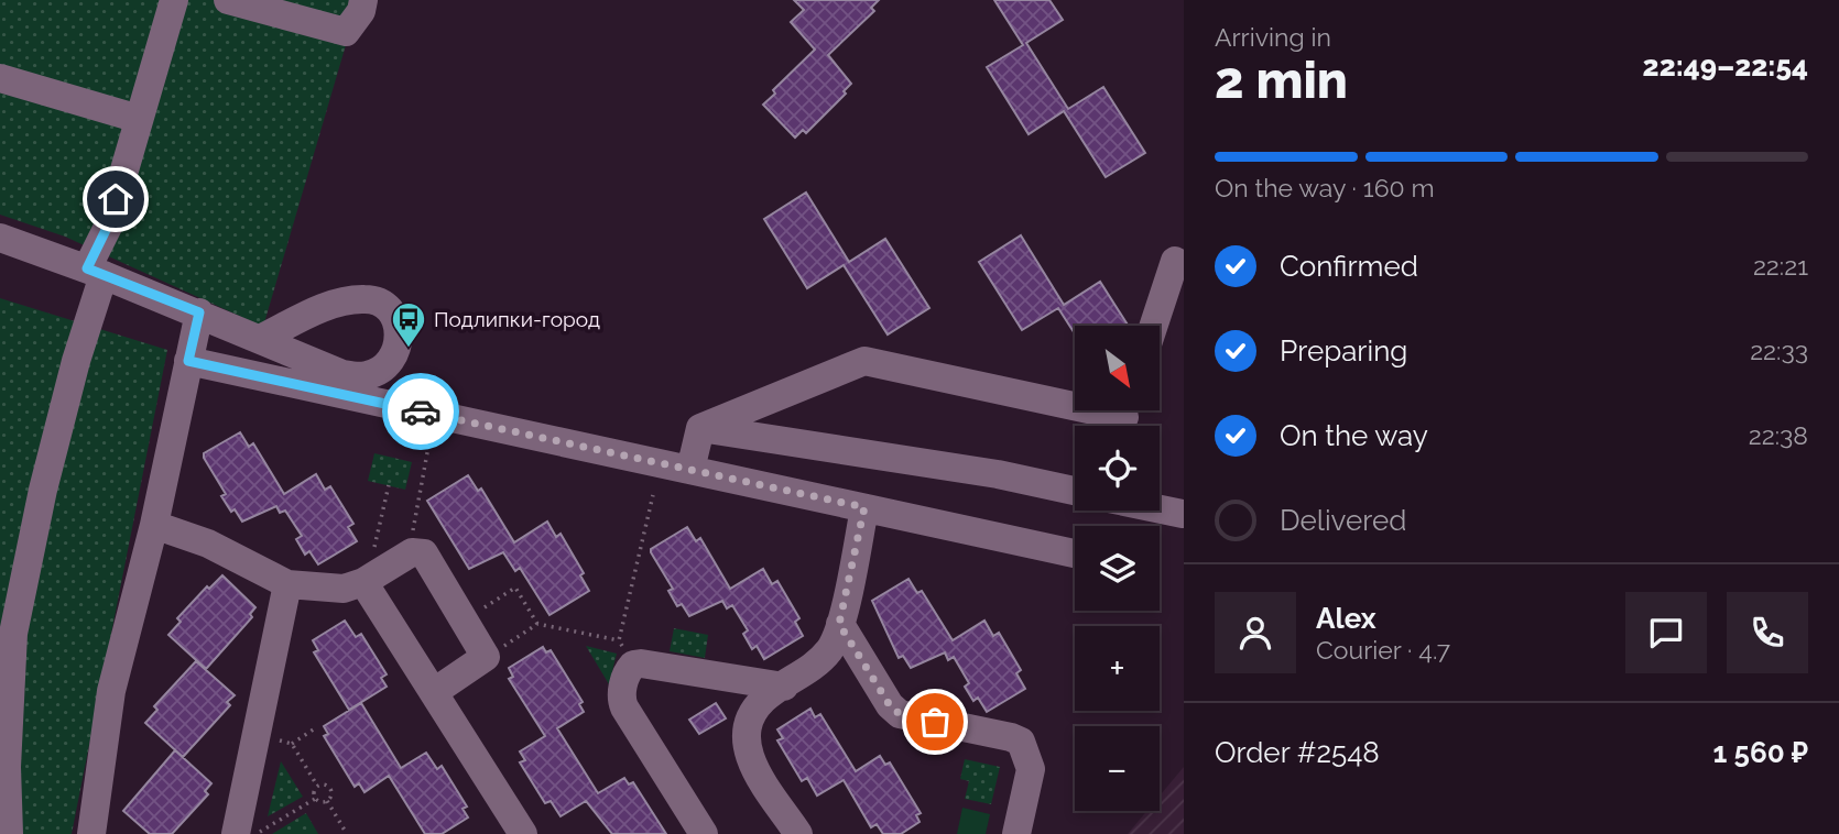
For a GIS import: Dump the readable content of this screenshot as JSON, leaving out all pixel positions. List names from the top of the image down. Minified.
{"places":{"bus stop":["Подлипки-город"]},"north":"bottom right","page":{"heading":["2 min","Arriving in","22:49–22:54"],"panel":["Alex","Courier · 4.7","Order #2548","1 560 ₽"],"bar":"On the way · 160 m","list":[["Confirmed","22:21"],["Preparing","22:33"],["On the way","22:38"],"Delivered"],"map_buttons":["+","−"]}}
